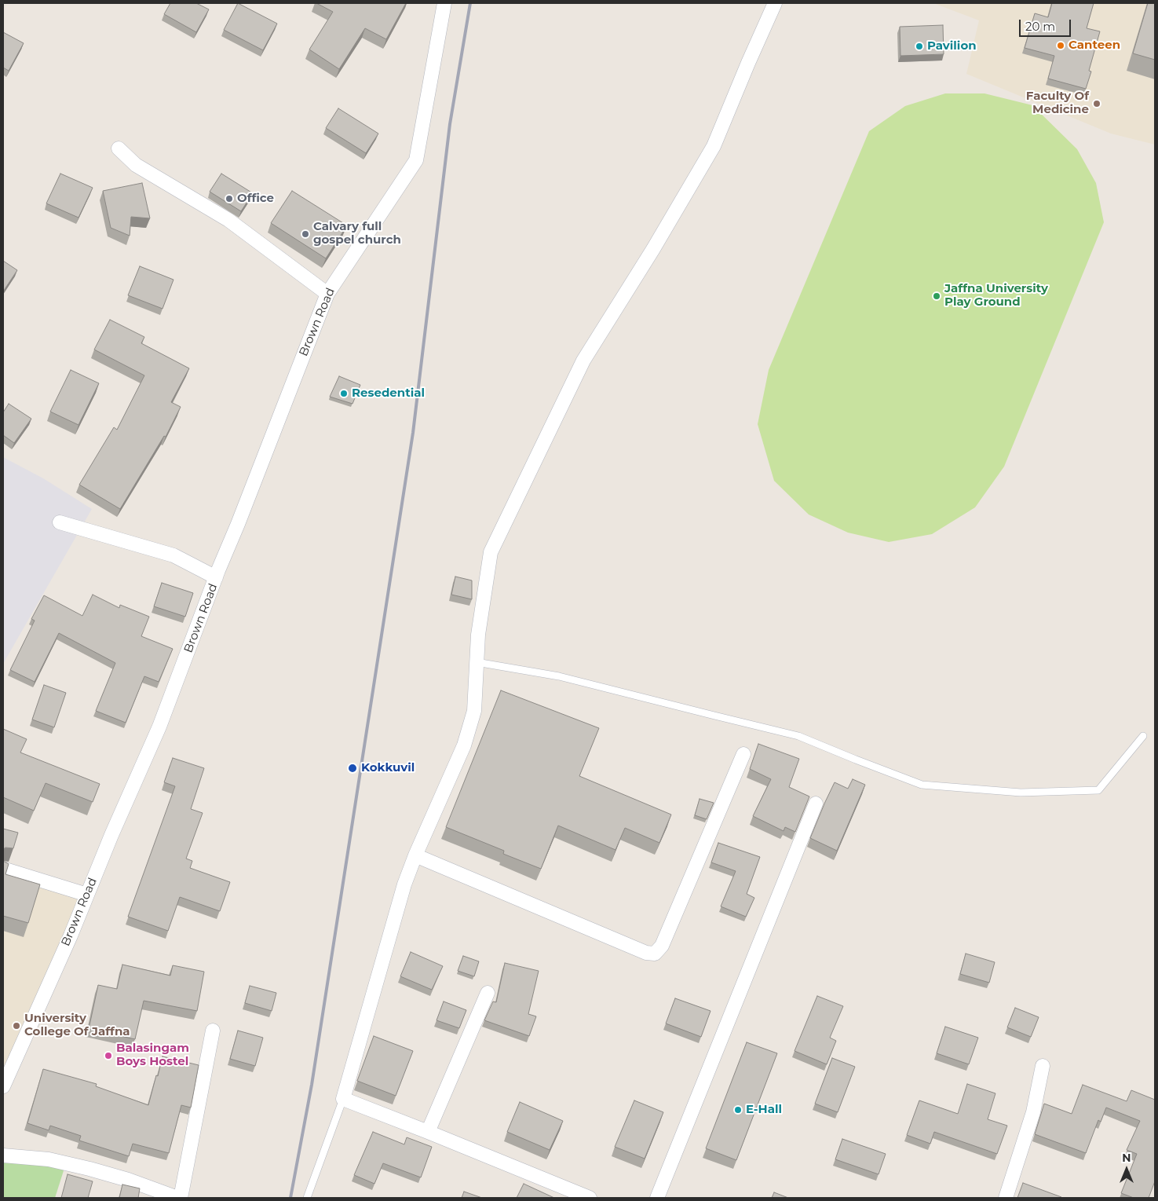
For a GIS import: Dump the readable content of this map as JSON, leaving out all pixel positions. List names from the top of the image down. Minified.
{"streets":{"street":["Brown Road"]},"places":["Canteen","Pavilion","Faculty Of Medicine","Office","Calvary full gospel church","Jaffna University Play Ground","Resedential","Kokkuvil","University College Of Jaffna","Balasingam Boys Hostel","E-Hall"],"scale_bar":"20 m","north":"top"}
